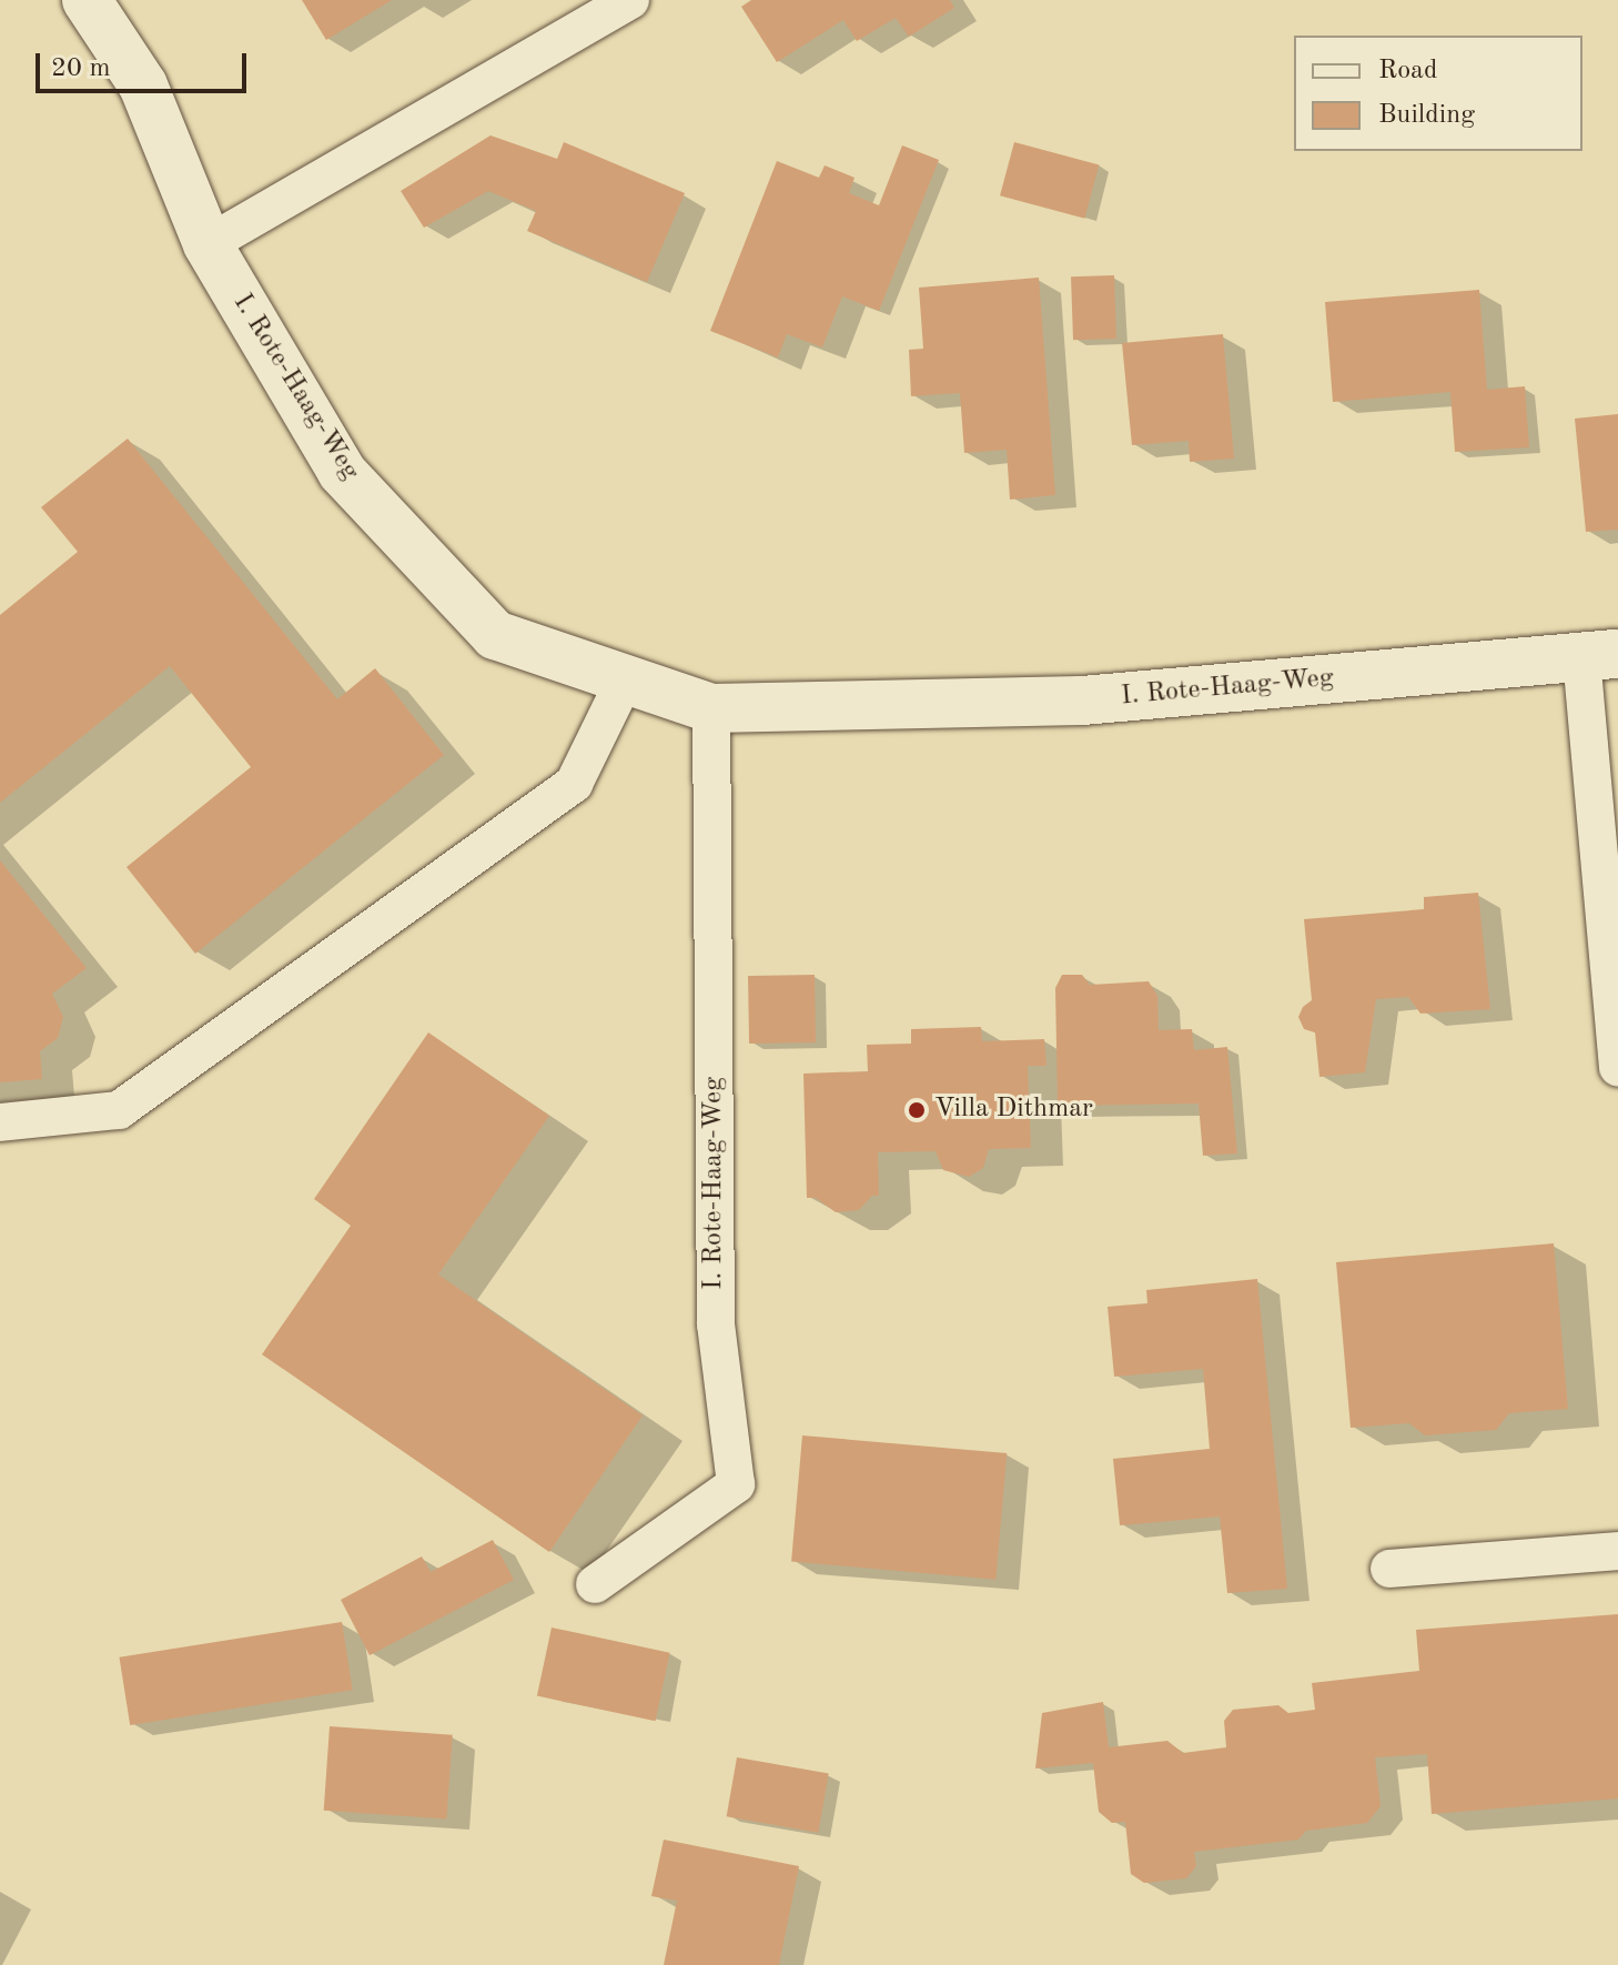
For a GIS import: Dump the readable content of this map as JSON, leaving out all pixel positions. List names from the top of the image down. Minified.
{"streets":{"street":["I. Rote-Haag-Weg"]},"places":["Villa Dithmar"],"legend":["Road","Building"],"scale_bar":"20 m"}
